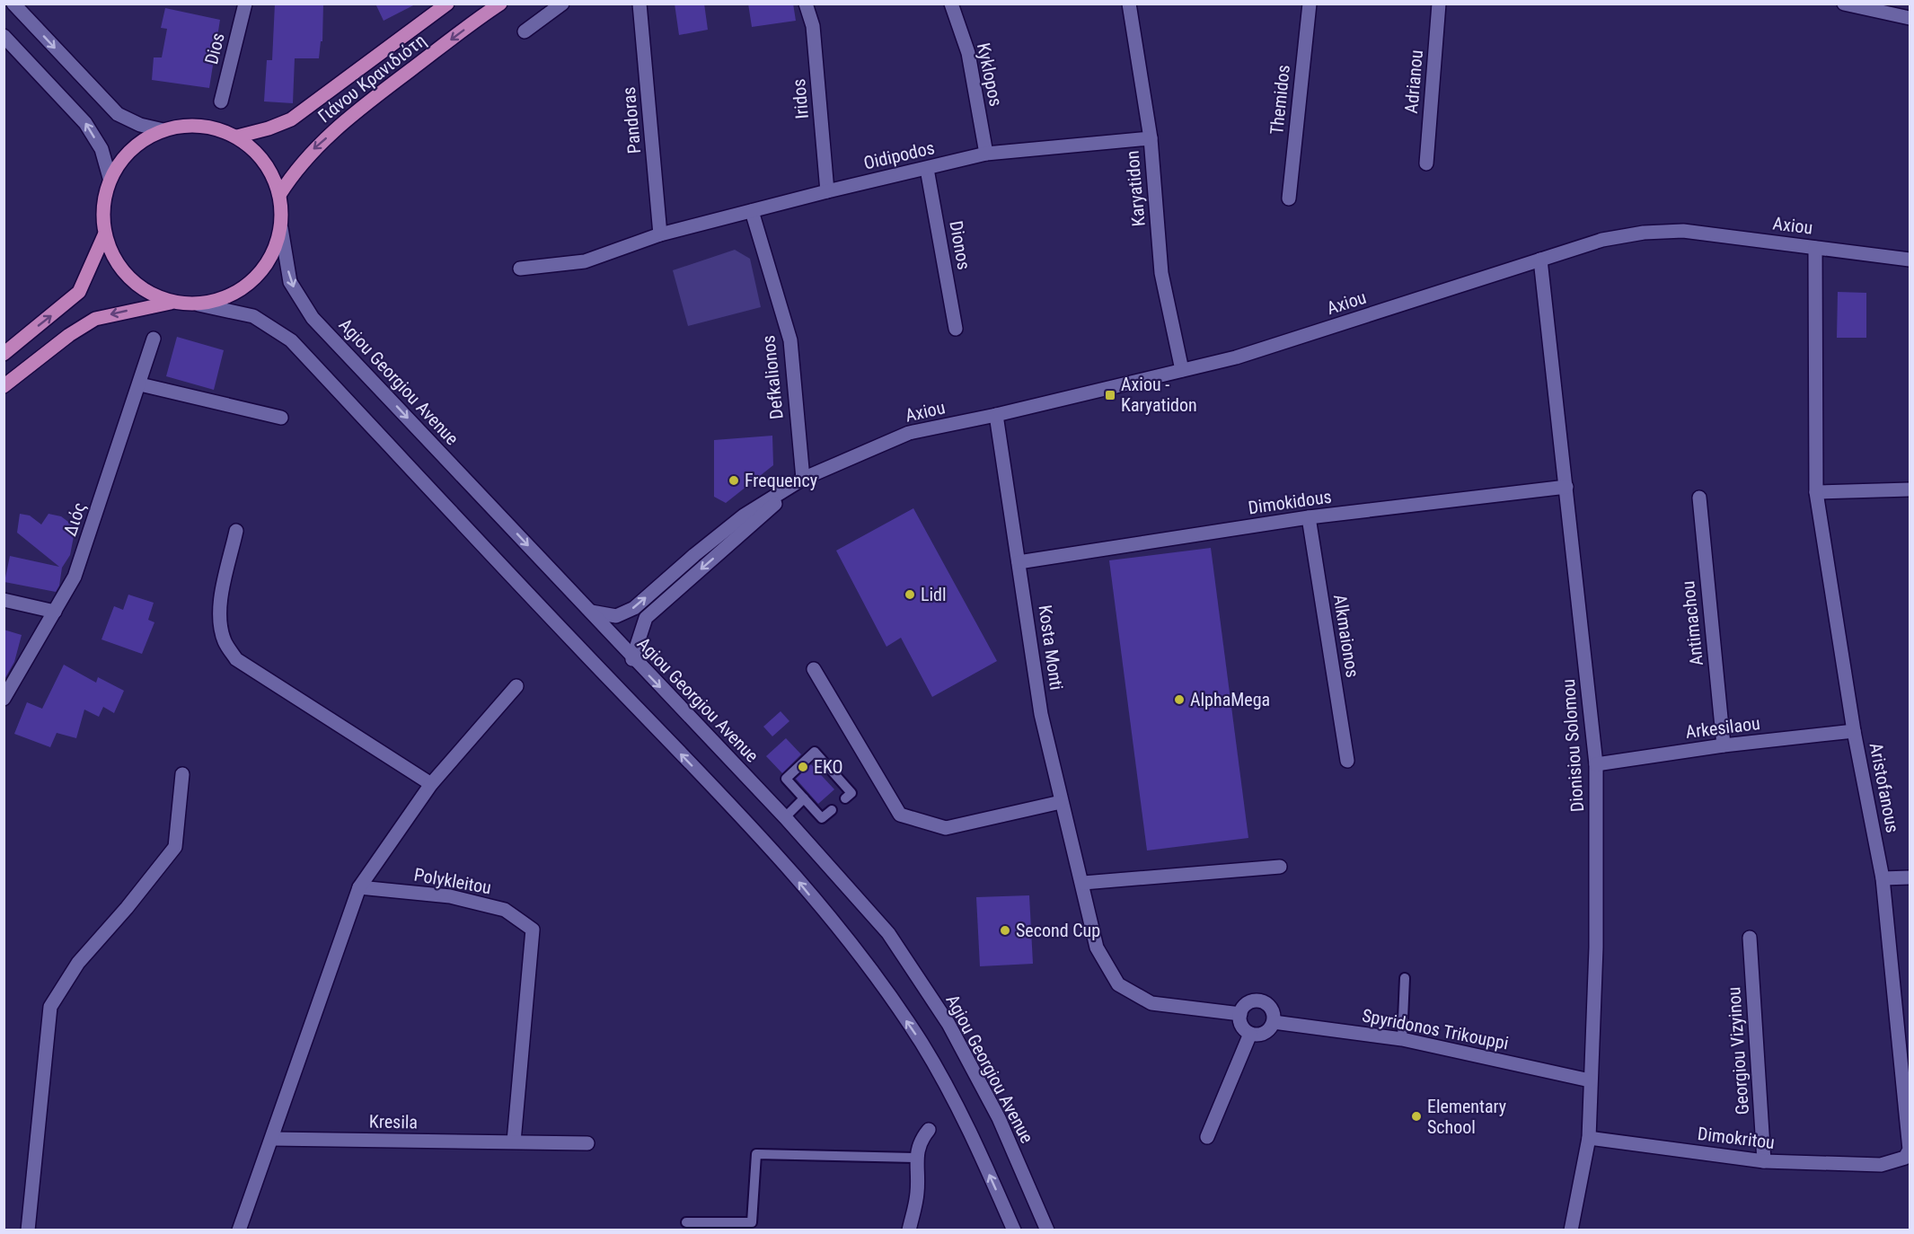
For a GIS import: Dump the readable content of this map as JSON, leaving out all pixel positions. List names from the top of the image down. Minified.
{"streets":{"main road":["Γιάνου Κρανιδιότη"],"street":["Dios","Kyklopos","Adrianou","Iridos","Themidos","Pandoras","Oidipodos","Karyatidon","Axiou","Dionos","Defkalionos","Agiou Georgiou Avenue","Dimokidous","Διός","Antimachou","Alkmaionos","Kosta Monti","Arkesilaou","Dionisiou Solomou","Aristofanous","Polykleitou","Spyridonos Trikouppi","Georgiou Vizyinou","Kresila","Dimokritou"]},"crossings":[["Kyklopos","Oidipodos"],["Γιάνου Κρανιδιότη","Agiou Georgiou Avenue"],["Iridos","Oidipodos"],["Pandoras","Oidipodos"],["Oidipodos","Karyatidon"],["Oidipodos","Dionos"],["Oidipodos","Defkalionos"],["Karyatidon","Axiou"],["Axiou","Defkalionos"],["Axiou","Agiou Georgiou Avenue"],["Axiou","Kosta Monti"],["Axiou","Dionisiou Solomou"],["Axiou","Aristofanous"],["Dimokidous","Alkmaionos"],["Dimokidous","Kosta Monti"],["Dimokidous","Dionisiou Solomou"],["Antimachou","Arkesilaou"],["Kosta Monti","Spyridonos Trikouppi"],["Arkesilaou","Dionisiou Solomou"],["Arkesilaou","Aristofanous"],["Dionisiou Solomou","Spyridonos Trikouppi"],["Dionisiou Solomou","Dimokritou"],["Aristofanous","Dimokritou"],["Polykleitou","Kresila"],["Georgiou Vizyinou","Dimokritou"]],"places":{"transit":["Axiou - Karyatidon"],"other":["Frequency","Lidl","AlphaMega","EKO","Second Cup","Elementary School"]}}
